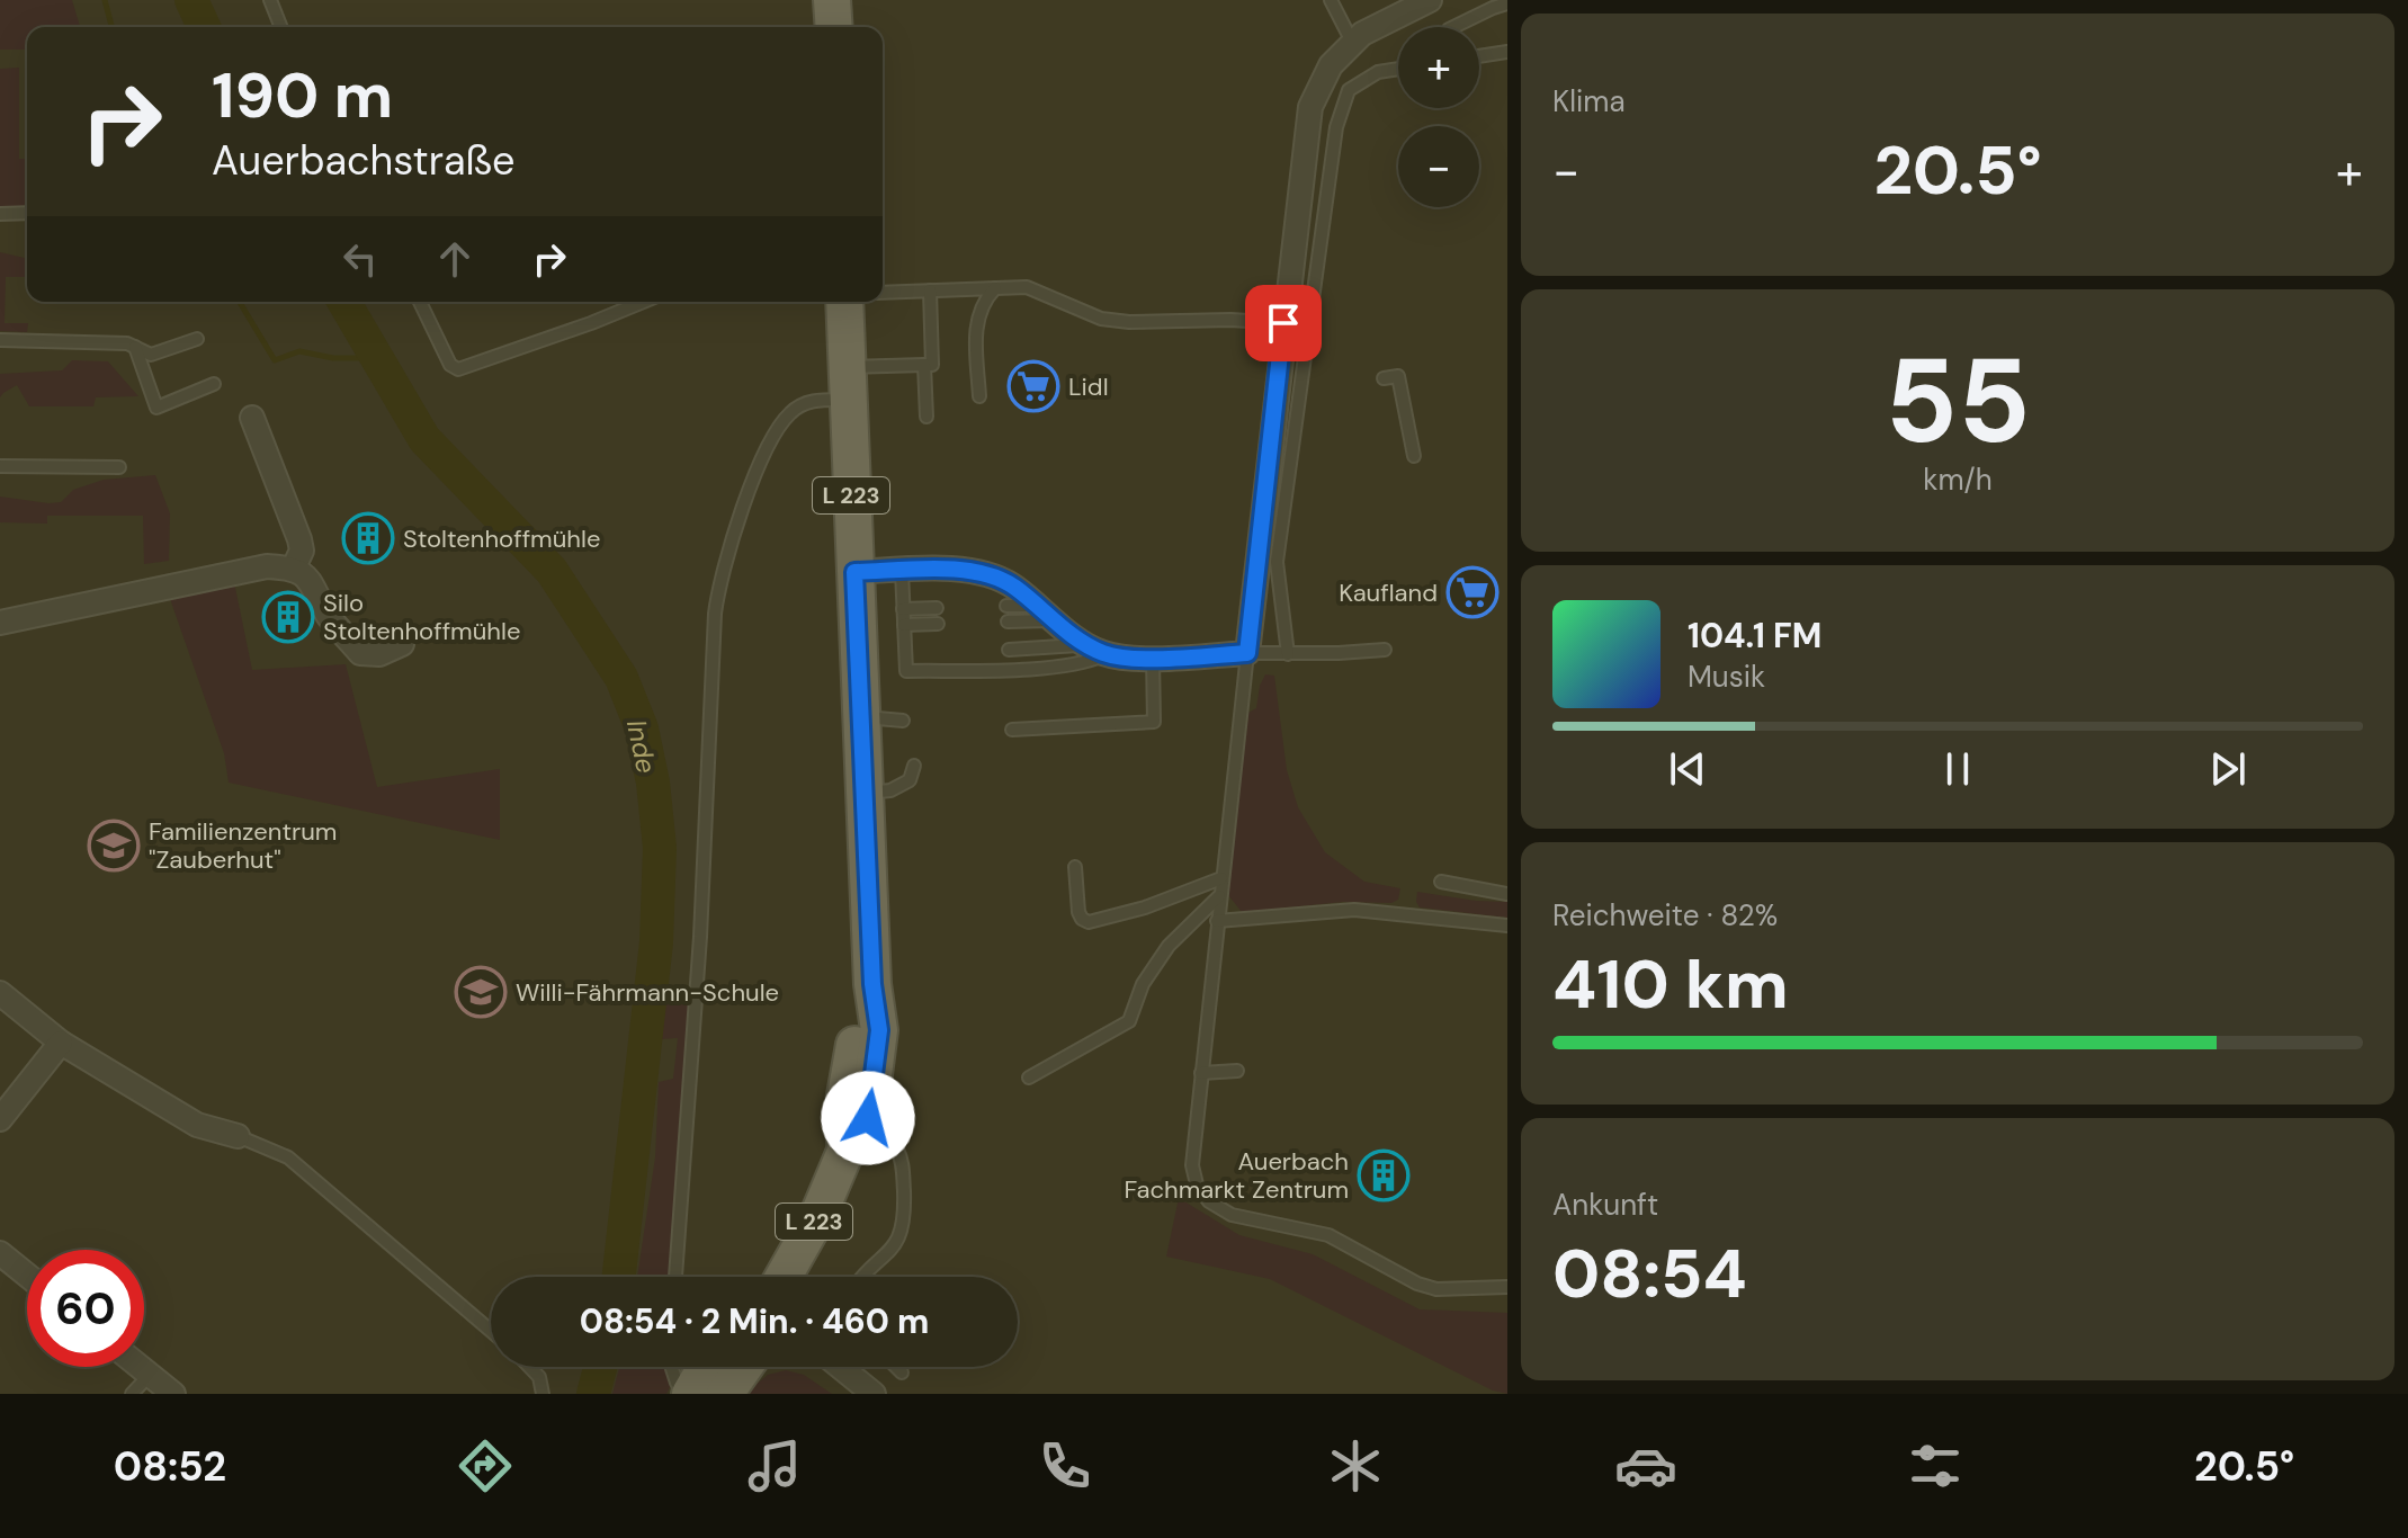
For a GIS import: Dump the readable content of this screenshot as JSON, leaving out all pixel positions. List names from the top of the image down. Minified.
{"streets":{"main road":["L 223"]},"water":["Inde"],"places":{"supermarket":["Lidl","Kaufland"],"building":["Stoltenhoffmühle","Silo Stoltenhoffmühle","Auerbach Fachmarkt Zentrum"],"school or university":["Familienzentrum \"Zauberhut\"","Willi-Fährmann-Schule"]},"page":{"tile":["Klima",["55","km/h"],["Reichweite · 82%","410 km"],["Ankunft","08:54"]],"map_buttons":["+","−"],"turn":["190 m","Auerbachstraße"],"heat":["−","20.5°","+"],"song":["104.1 FM","Musik"],"limit":"60","trip":"08:54 · 2 Min. · 460 m","tabs":["08:52","20.5°"]}}
